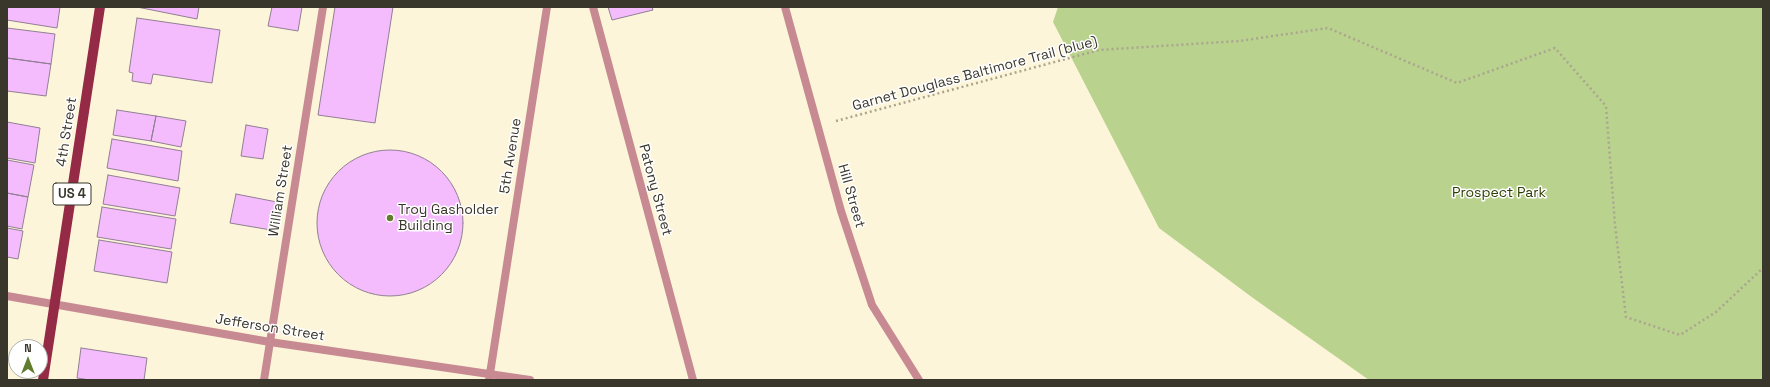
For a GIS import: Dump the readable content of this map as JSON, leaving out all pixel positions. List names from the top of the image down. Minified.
{"streets":{"main road":["4th Street","US 4"],"street":["5th Avenue","Patony Street","William Street","Hill Street","Jefferson Street"],"path":["Garnet Douglass Baltimore Trail (blue)"]},"crossings":[["Garnet Douglass Baltimore Trail (blue)","Hill Street"],["4th Street","Jefferson Street"],["5th Avenue","Jefferson Street"],["William Street","Jefferson Street"]],"parks":["Prospect Park"],"places":["Troy Gasholder Building"],"north":"top"}
